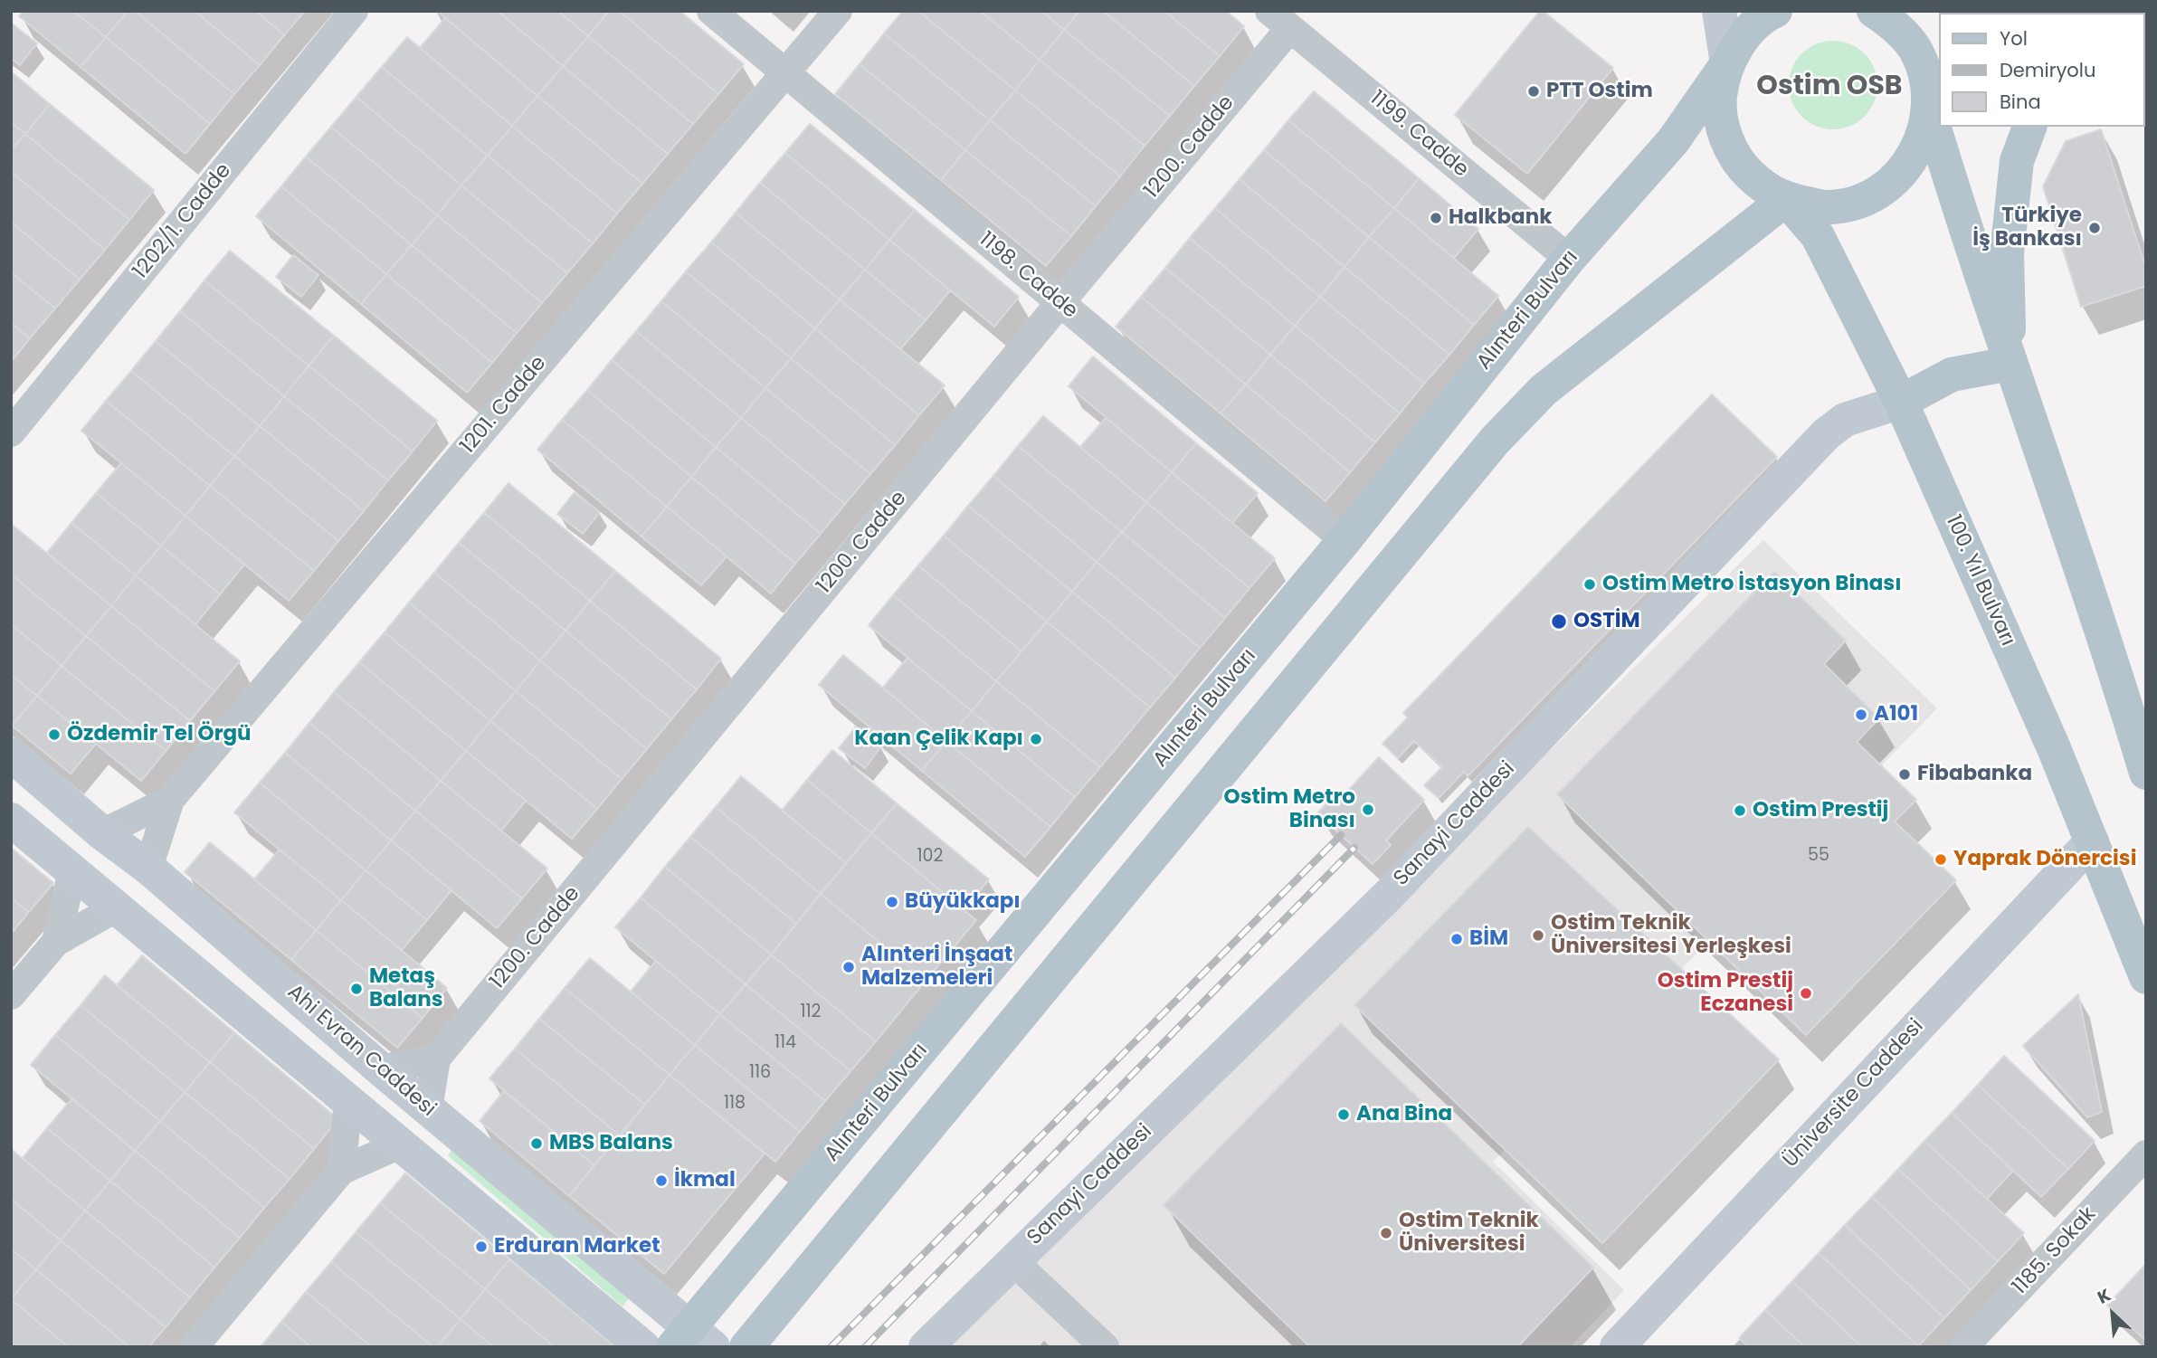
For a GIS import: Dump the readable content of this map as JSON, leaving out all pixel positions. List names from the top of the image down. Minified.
{"streets":{"main road":["Alınteri Bulvarı","100. Yıl Bulvarı"],"street":["1199. Cadde","1200. Cadde","1202/1. Cadde","1198. Cadde","1201. Cadde","Sanayi Caddesi","Ahi Evran Caddesi","Üniversite Caddesi","1185. Sokak"]},"crossings":[["1199. Cadde","1200. Cadde"],["1199. Cadde","Alınteri Bulvarı"],["1200. Cadde","1198. Cadde"],["1198. Cadde","Alınteri Bulvarı"],["1198. Cadde","1201. Cadde"],["Alınteri Bulvarı","Ahi Evran Caddesi"],["1201. Cadde","Ahi Evran Caddesi"],["100. Yıl Bulvarı","Sanayi Caddesi"],["100. Yıl Bulvarı","Üniversite Caddesi"]],"districts":["Ostim OSB"],"places":["PTT Ostim","Halkbank","Türkiye İş Bankası","Ostim Metro İstasyon Binası","OSTİM","A101","Özdemir Tel Örgü","Kaan Çelik Kapı","Fibabanka","Ostim Metro Binası","Ostim Prestij","Yaprak Dönercisi","Büyükkapı","Ostim Teknik Üniversitesi Yerleşkesi","BİM","Alınteri İnşaat Malzemeleri","Metaş Balans","Ostim Prestij Eczanesi","Ana Bina","MBS Balans","İkmal","Ostim Teknik Üniversitesi","Erduran Market"],"house_numbers":["55","102","112","114","116","118"],"legend":["Yol","Demiryolu","Bina"],"north":"top left"}
